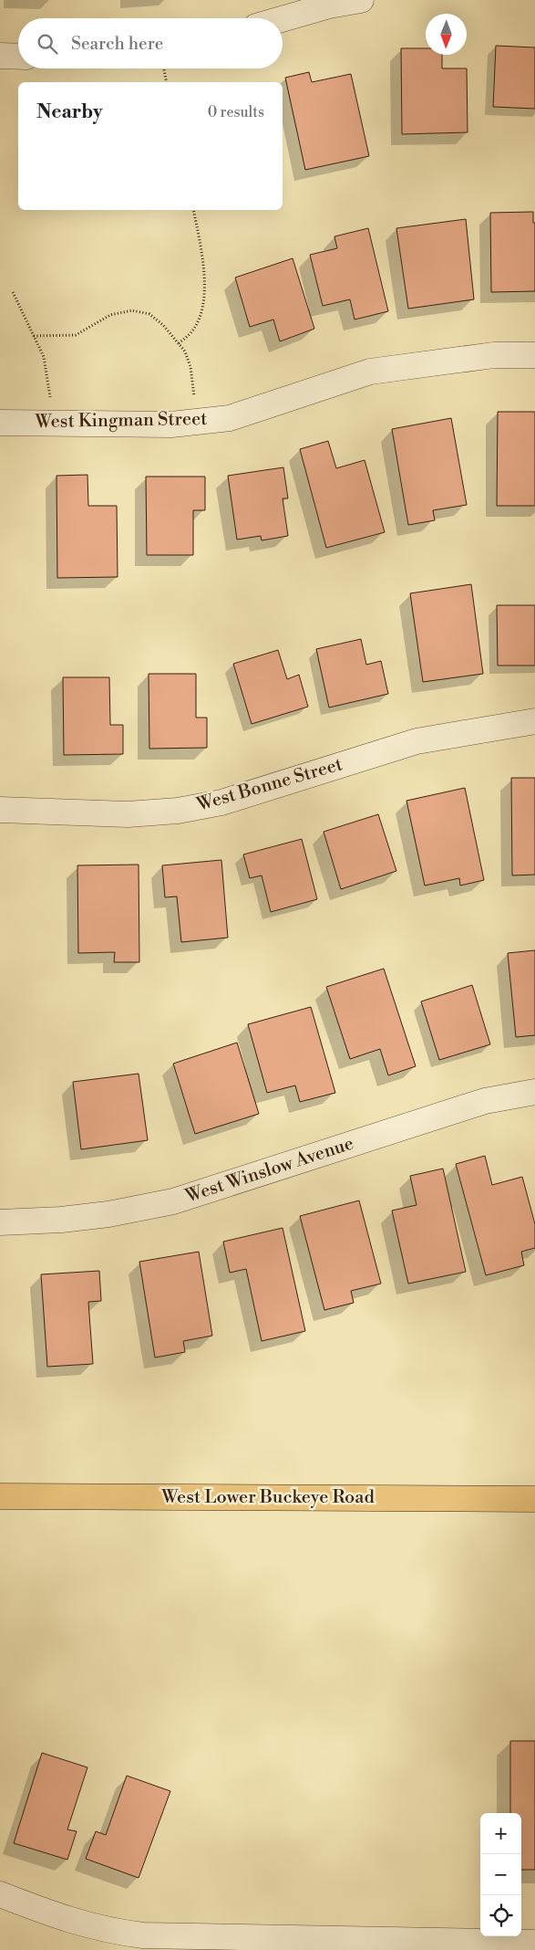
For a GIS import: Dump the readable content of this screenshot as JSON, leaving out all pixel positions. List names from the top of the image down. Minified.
{"streets":{"main road":["West Lower Buckeye Road"],"street":["West Kingman Street","West Bonne Street","West Winslow Avenue"]},"north":"bottom","page":{"search":"Search here","heading":["Nearby","0 results"],"map_buttons":["+","−"]}}
